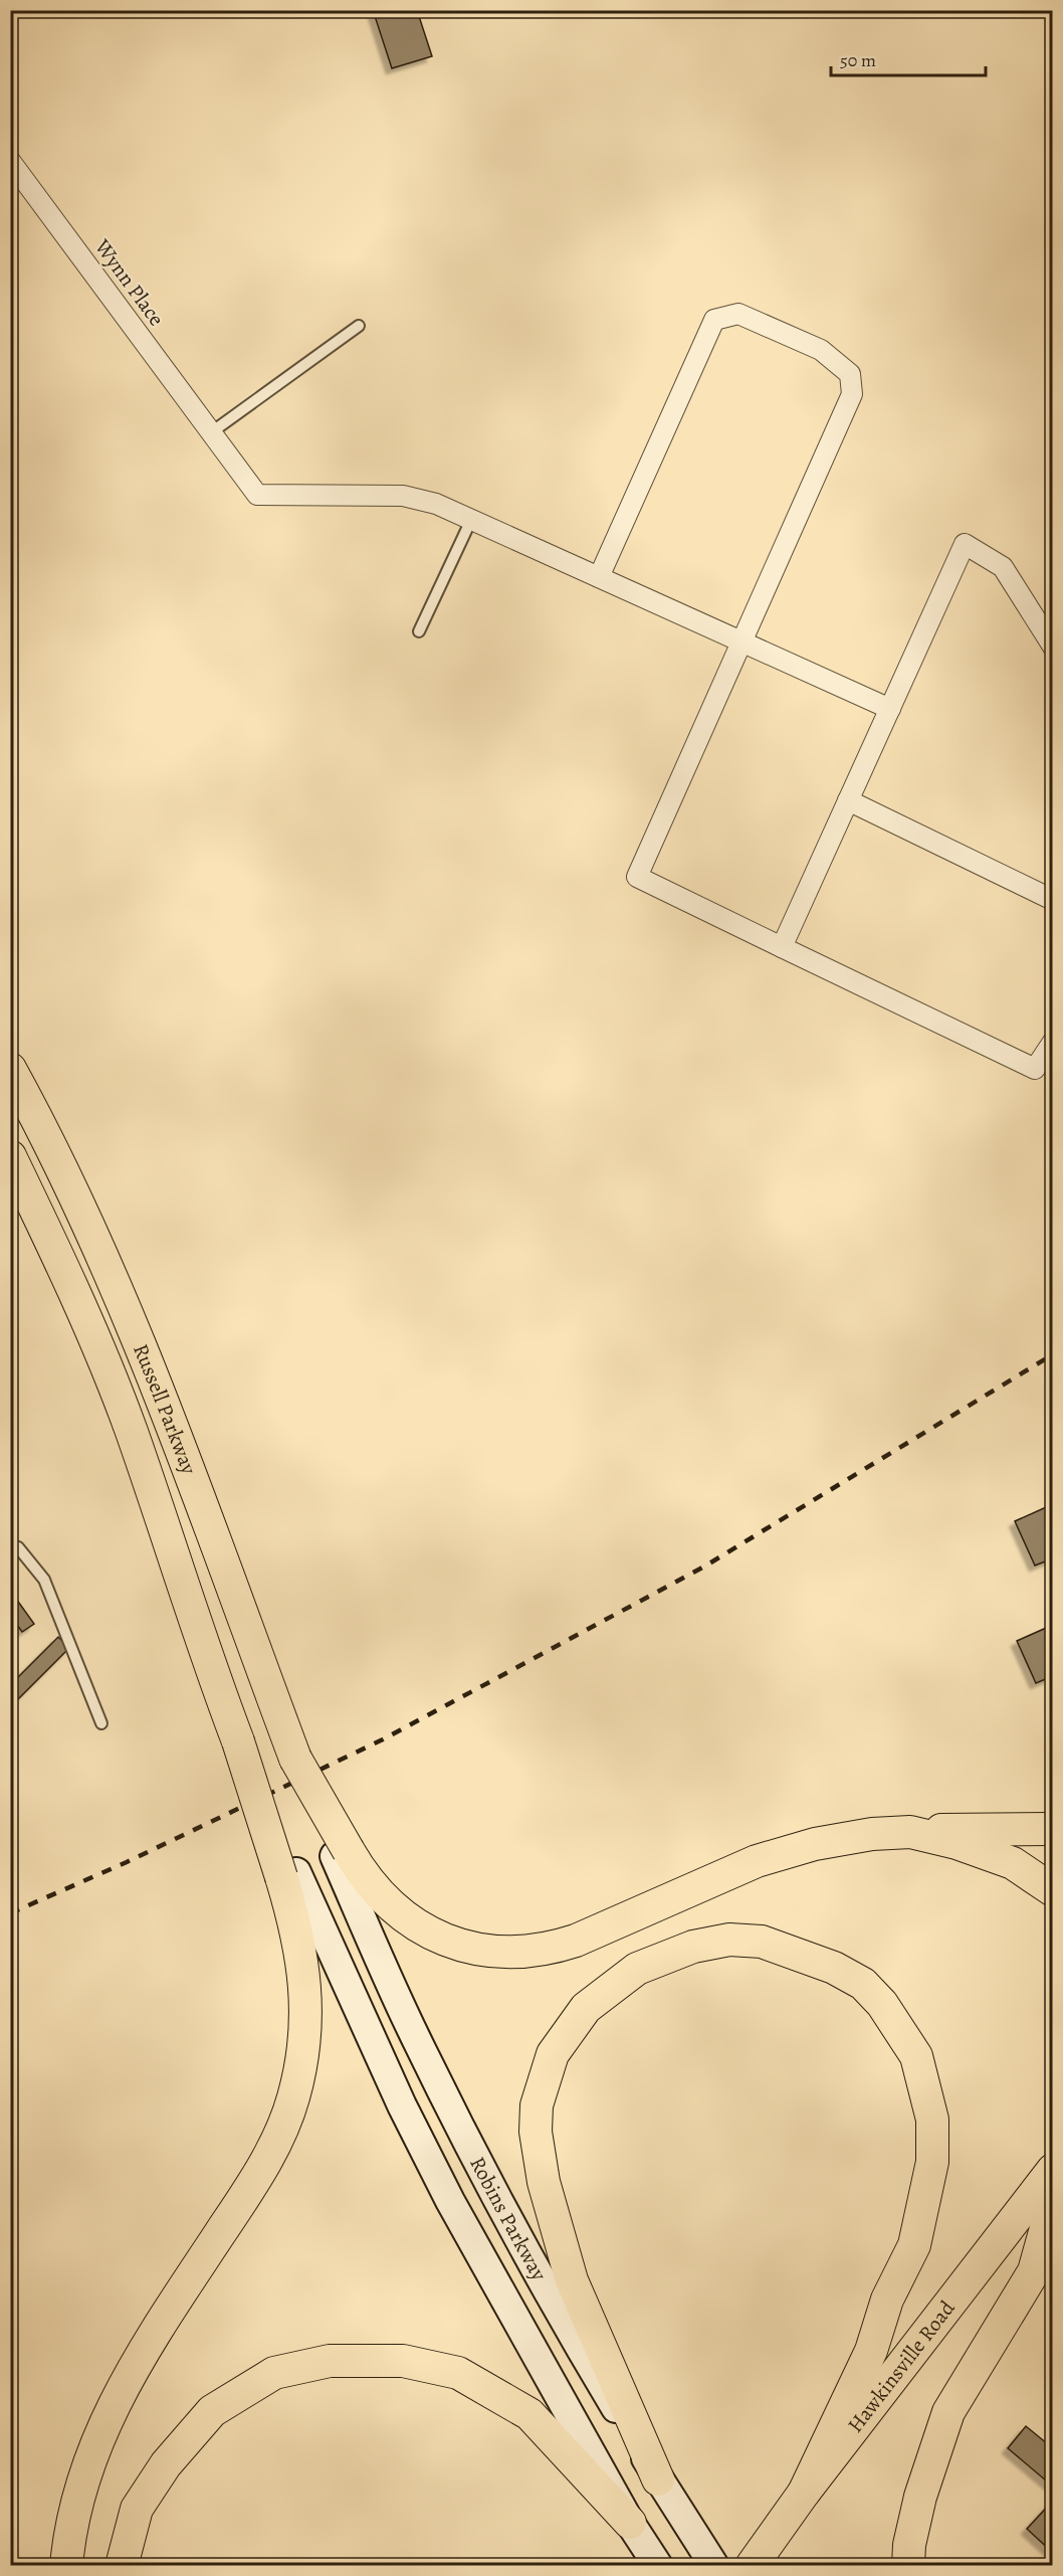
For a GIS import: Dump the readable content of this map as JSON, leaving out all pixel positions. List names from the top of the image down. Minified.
{"streets":{"main road":["Russell Parkway","Hawkinsville Road"],"street":["Wynn Place","Robins Parkway"]},"crossings":[["Russell Parkway","Robins Parkway"]],"scale_bar":"50 m"}
